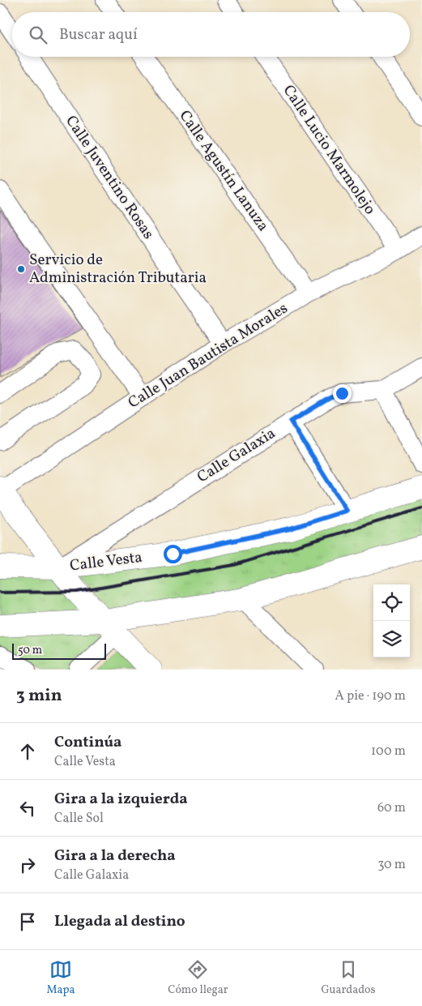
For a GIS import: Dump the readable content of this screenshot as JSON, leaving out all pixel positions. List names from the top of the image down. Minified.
{"streets":{"main road":["Calle Vesta"],"street":["Calle Lucio Marmolejo","Calle Agustín Lanuza","Calle Juventino Rosas","Calle Juan Bautista Morales","Calle Galaxia"]},"crossings":[["Calle Lucio Marmolejo","Calle Juan Bautista Morales"],["Calle Agustín Lanuza","Calle Juan Bautista Morales"],["Calle Juventino Rosas","Calle Juan Bautista Morales"],["Calle Galaxia","Calle Vesta"]],"places":["Servicio de Administración Tributaria"],"scale_bar":"50 m","page":{"search":"Buscar aquí","scale":"50 m","heading":["3 min","A pie · 190 m"],"list":[["Continúa","Calle Vesta","100 m"],["Gira a la izquierda","Calle Sol","60 m"],["Gira a la derecha","Calle Galaxia","30 m"],"Llegada al destino"],"nav":["Mapa","Cómo llegar","Guardados"]}}
